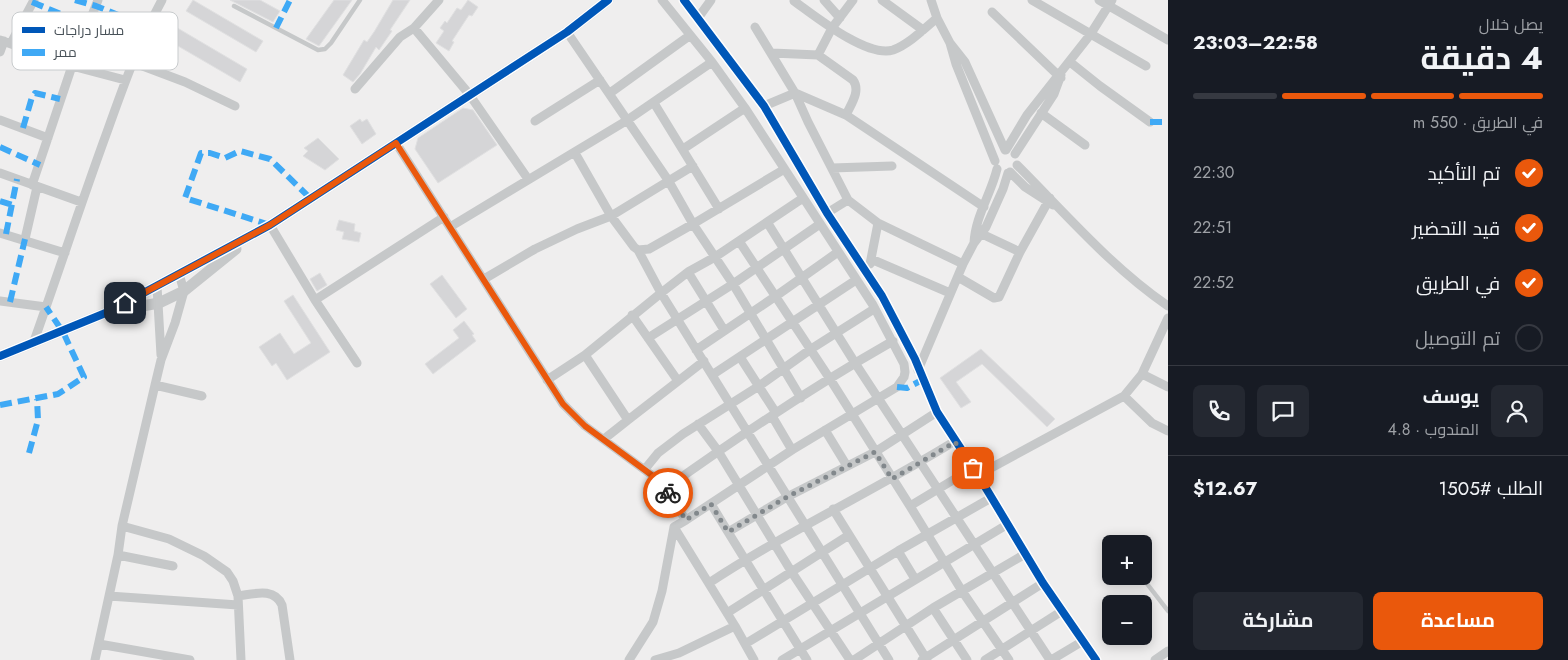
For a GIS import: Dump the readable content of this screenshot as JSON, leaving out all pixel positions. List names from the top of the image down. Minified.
{"legend":["مسار دراجات","ممر"],"page":{"heading":["4 دقيقة","يصل خلال","22:58–23:03"],"panel":["يوسف","المندوب · 4.8","الطلب #1505","$12.67"],"bar":"في الطريق · 550 m","list":[["تم التأكيد","22:30"],["قيد التحضير","22:51"],["في الطريق","22:52"],"تم التوصيل"],"map_buttons":["+","−"],"buttons":["مساعدة","مشاركة"]}}
